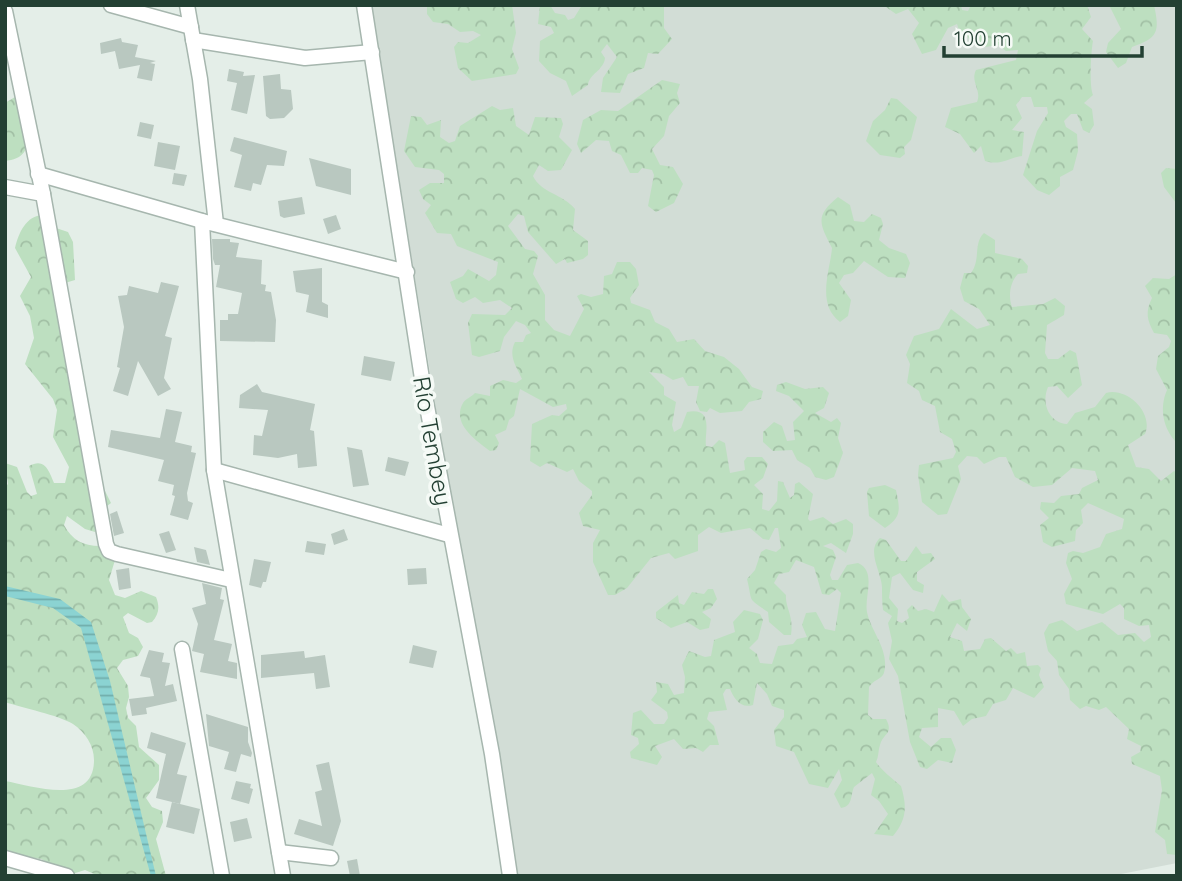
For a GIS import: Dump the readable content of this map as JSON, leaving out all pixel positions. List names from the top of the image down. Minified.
{"streets":{"street":["Río Tembey"]},"scale_bar":"100 m"}
